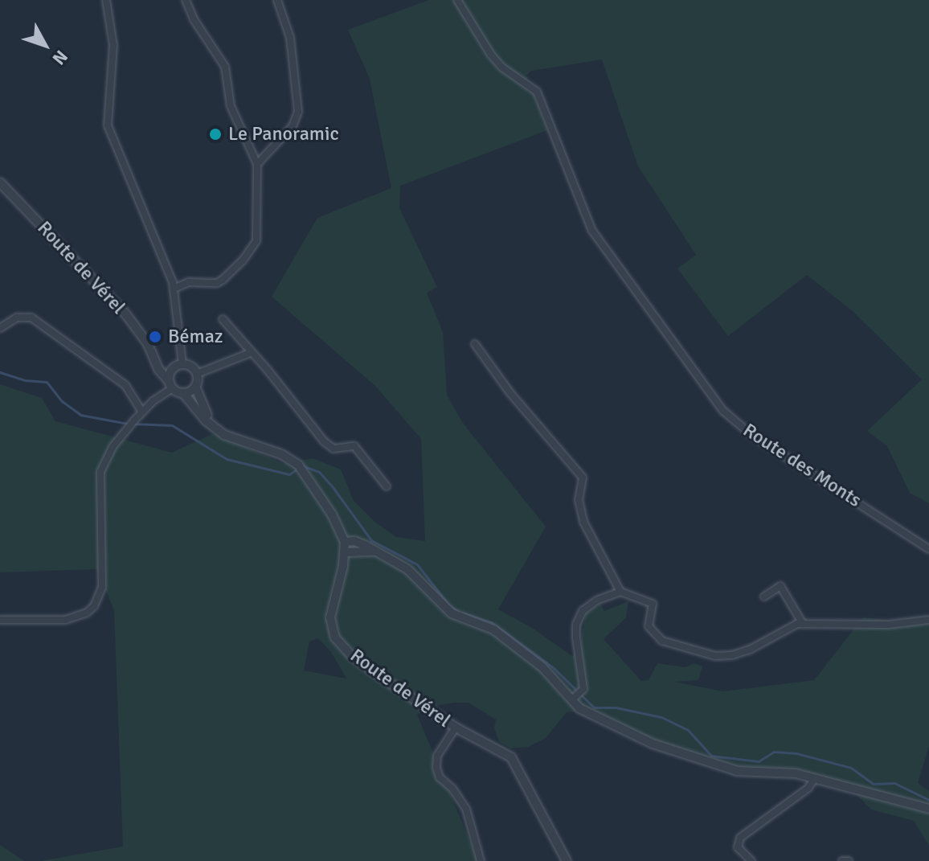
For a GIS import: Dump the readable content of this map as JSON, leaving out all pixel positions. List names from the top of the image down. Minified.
{"streets":{"street":["Route de Vérel","Route des Monts"]},"places":["Le Panoramic","Bémaz"],"north":"bottom right"}
